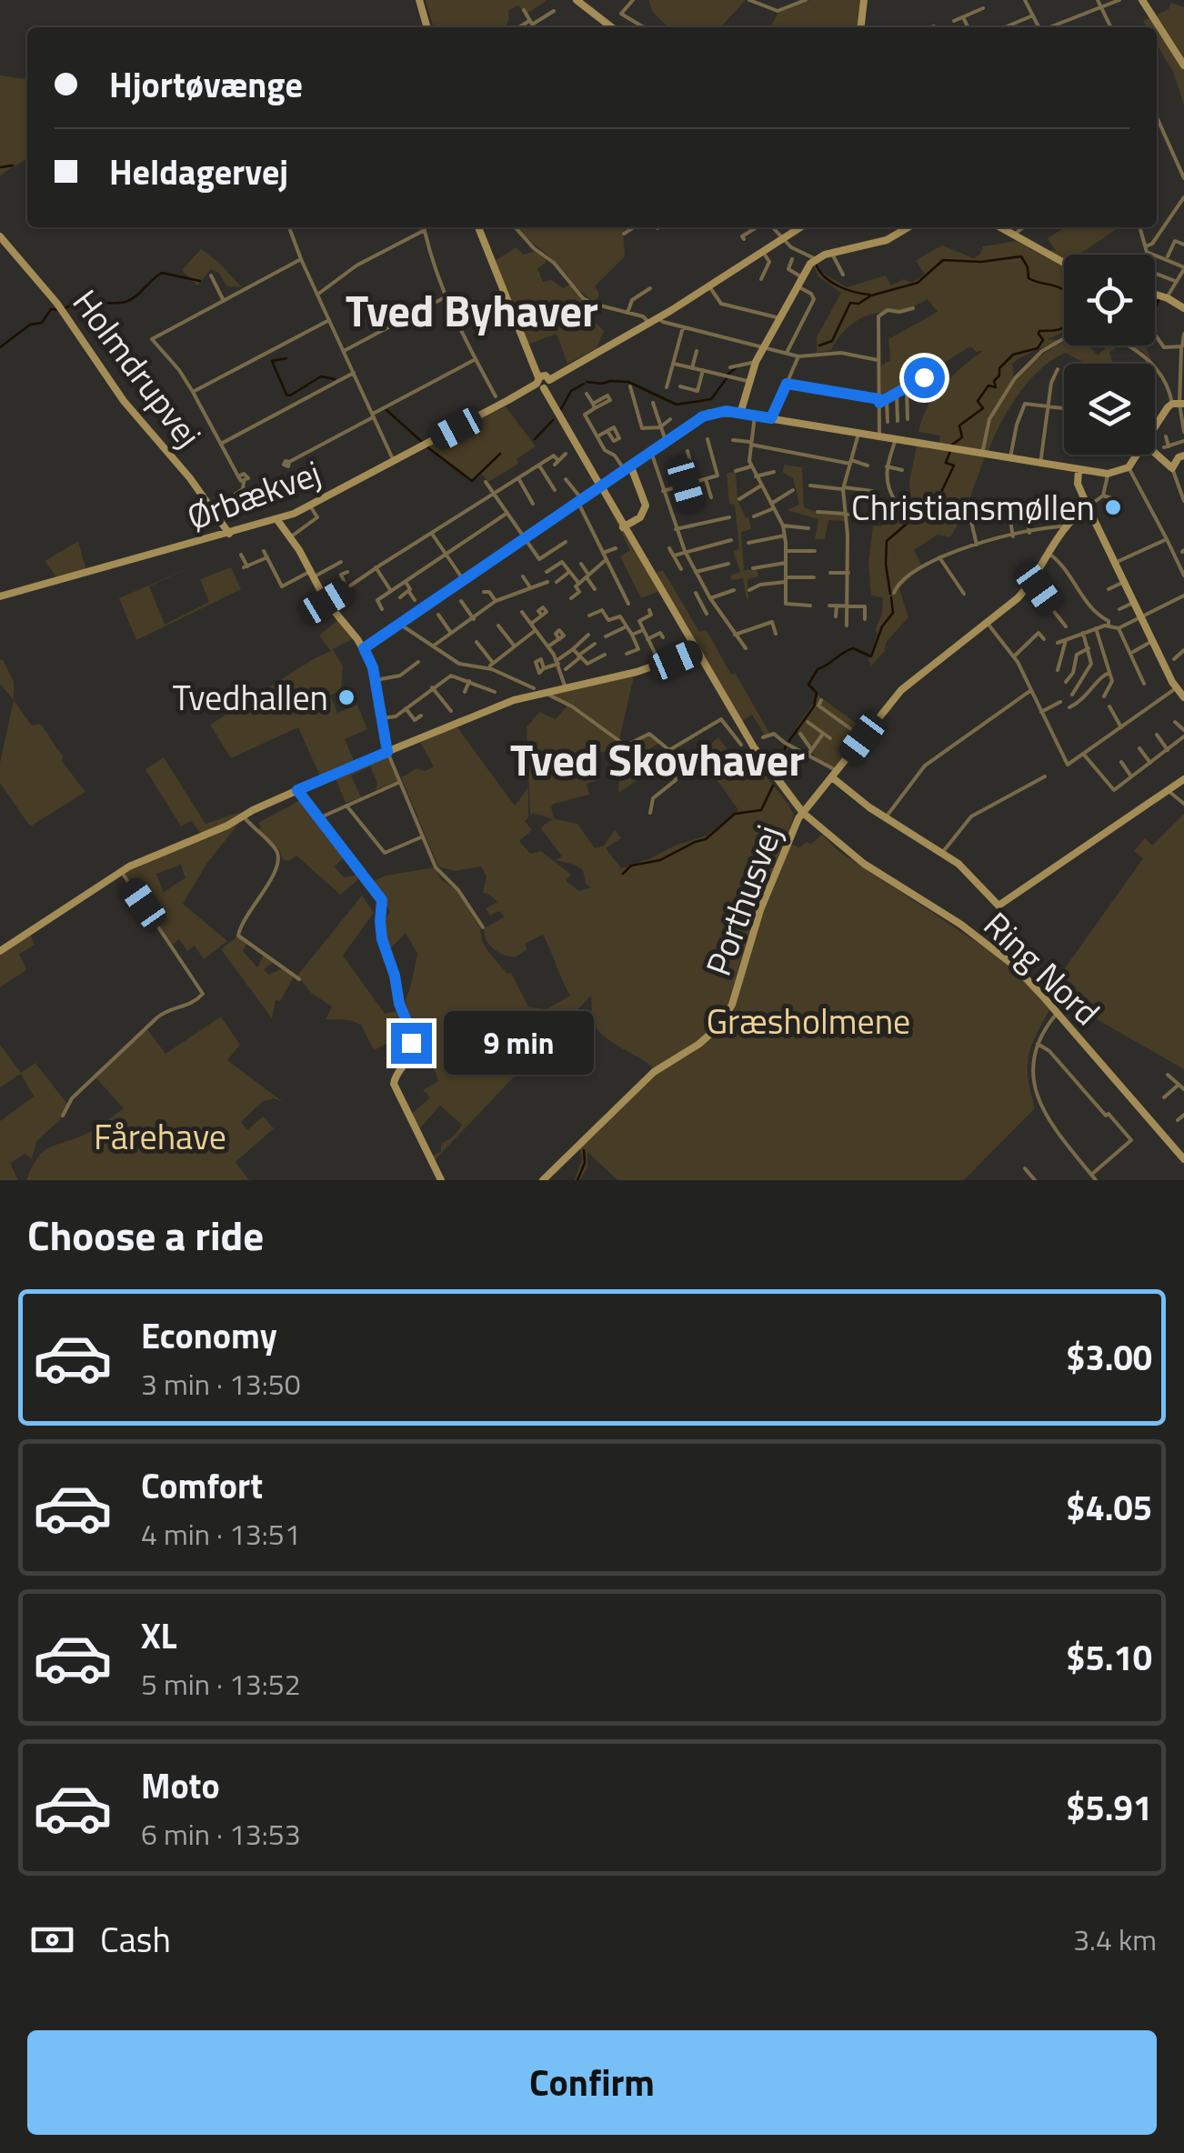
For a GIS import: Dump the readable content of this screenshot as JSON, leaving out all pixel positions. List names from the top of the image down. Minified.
{"streets":{"street":["Holmdrupvej","Ørbækvej","Porthusvej","Ring Nord"]},"crossings":[["Holmdrupvej","Ørbækvej"],["Ørbækvej","Ring Nord"],["Porthusvej","Ring Nord"]],"districts":["Tved Byhaver","Tved Skovhaver"],"parks":["Græsholmene","Fårehave"],"places":["Christiansmøllen","Tvedhallen"],"page":{"banner":["Hjortøvænge","Heldagervej"],"bubble":"9 min","heading":"Choose a ride","list":[{"name":"Economy","note":"3 min · 13:50","value":"$3.00"},{"name":"Comfort","note":"4 min · 13:51","value":"$4.05"},{"name":"XL","note":"5 min · 13:52","value":"$5.10"},{"name":"Moto","note":"6 min · 13:53","value":"$5.91"}],"pay":["Cash","3.4 km"],"buttons":"Confirm"}}
